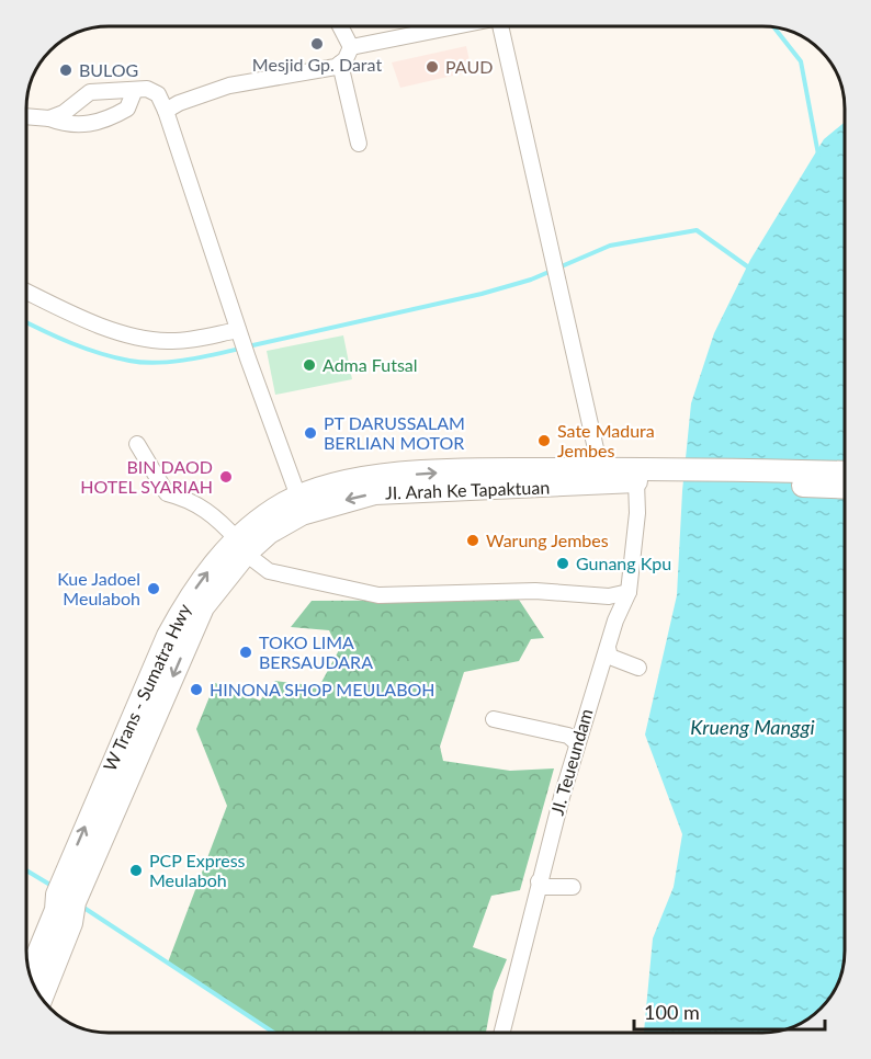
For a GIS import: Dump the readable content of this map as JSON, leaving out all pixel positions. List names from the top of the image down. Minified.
{"streets":{"highway":["JI. Arah Ke Tapaktuan","W Trans - Sumatra Hwy"],"street":["JI. Teueundam"]},"crossings":[["JI. Arah Ke Tapaktuan","W Trans - Sumatra Hwy"],["JI. Arah Ke Tapaktuan","JI. Teueundam"],["W Trans - Sumatra Hwy","JI. Teueundam"]],"one_way":["JI. Arah Ke Tapaktuan"],"water":["Krueng Manggi"],"places":["Mesjid Gp. Darat","PAUD","BULOG","Adma Futsal","PT DARUSSALAM BERLIAN MOTOR","Sate Madura Jembes","BIN DAOD HOTEL SYARIAH","Warung Jembes","Gunang Kpu","Kue Jadoel Meulaboh","TOKO LIMA BERSAUDARA","HINONA SHOP MEULABOH","PCP Express Meulaboh"],"scale_bar":"100 m"}
